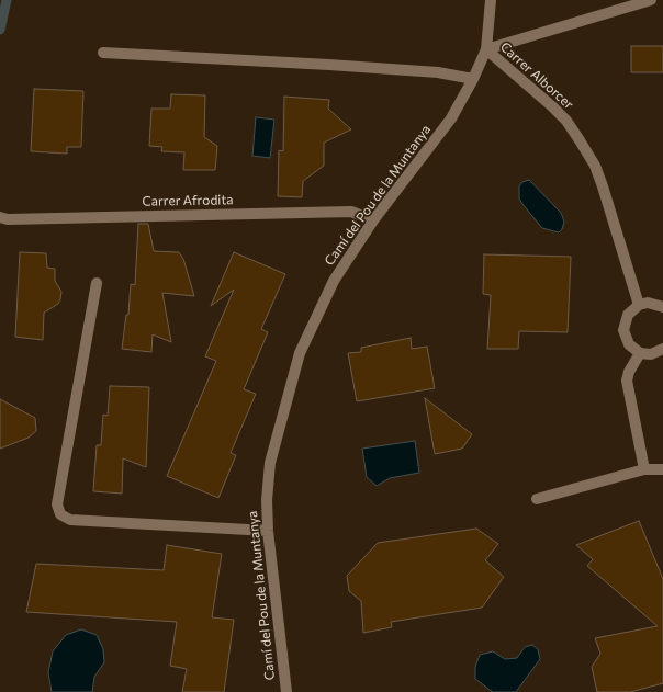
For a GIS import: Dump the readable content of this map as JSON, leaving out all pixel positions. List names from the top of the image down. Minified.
{"streets":{"street":["Carrer Alborcer","Camí del Pou de la Muntanya","Carrer Afrodita"]},"crossings":[["Carrer Alborcer","Camí del Pou de la Muntanya"],["Camí del Pou de la Muntanya","Carrer Afrodita"]]}
